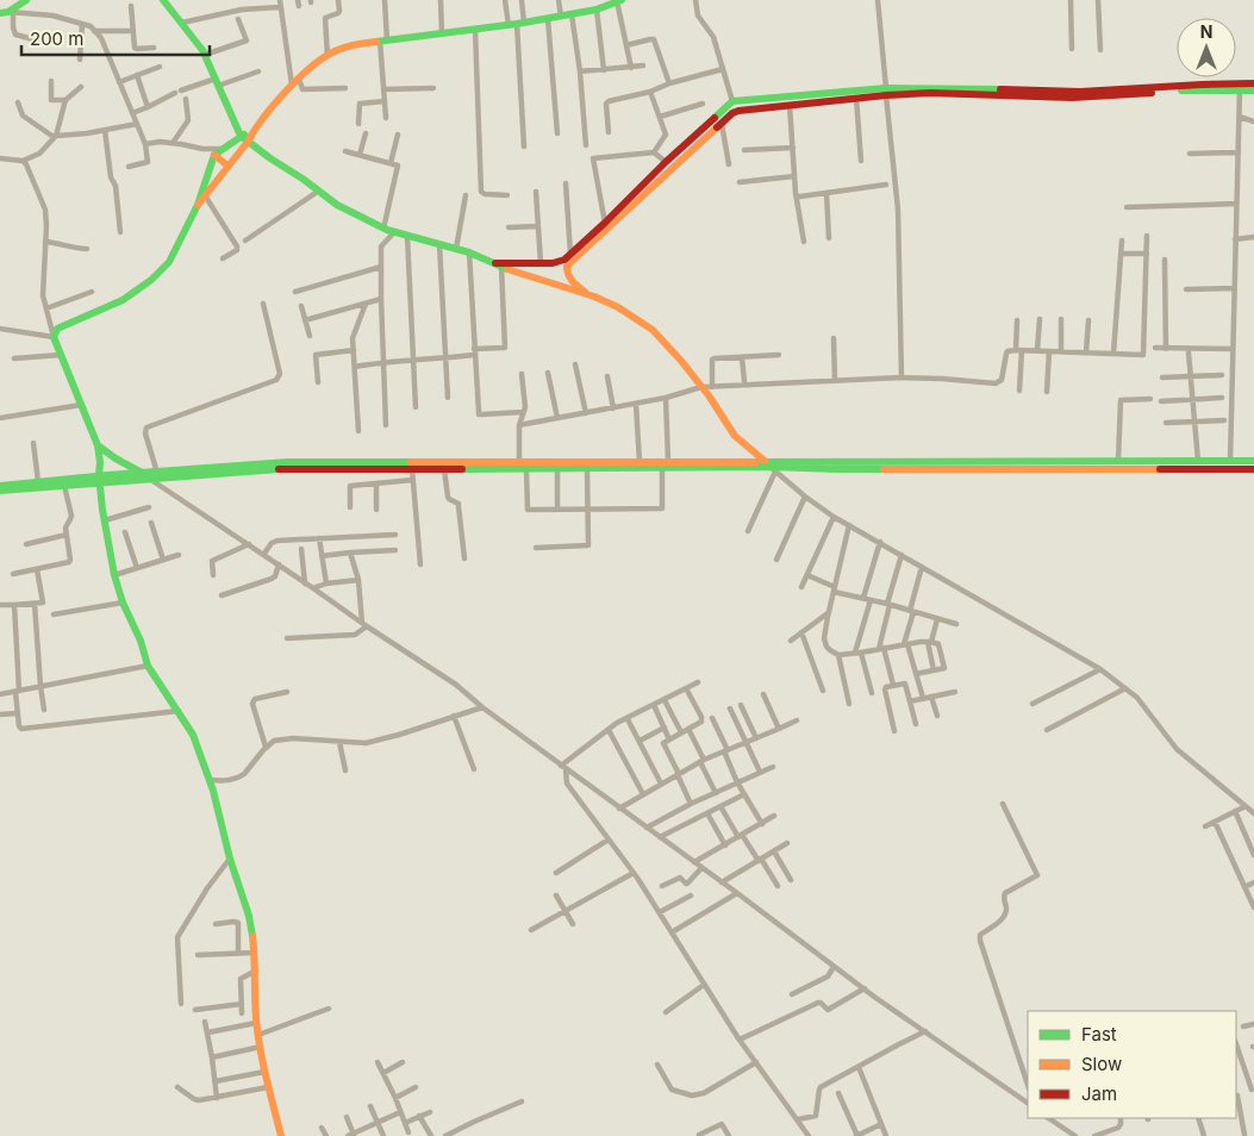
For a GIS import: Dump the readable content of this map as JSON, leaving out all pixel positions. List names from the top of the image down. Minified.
{"legend":["Fast","Slow","Jam"],"scale_bar":"200 m","north":"top"}
